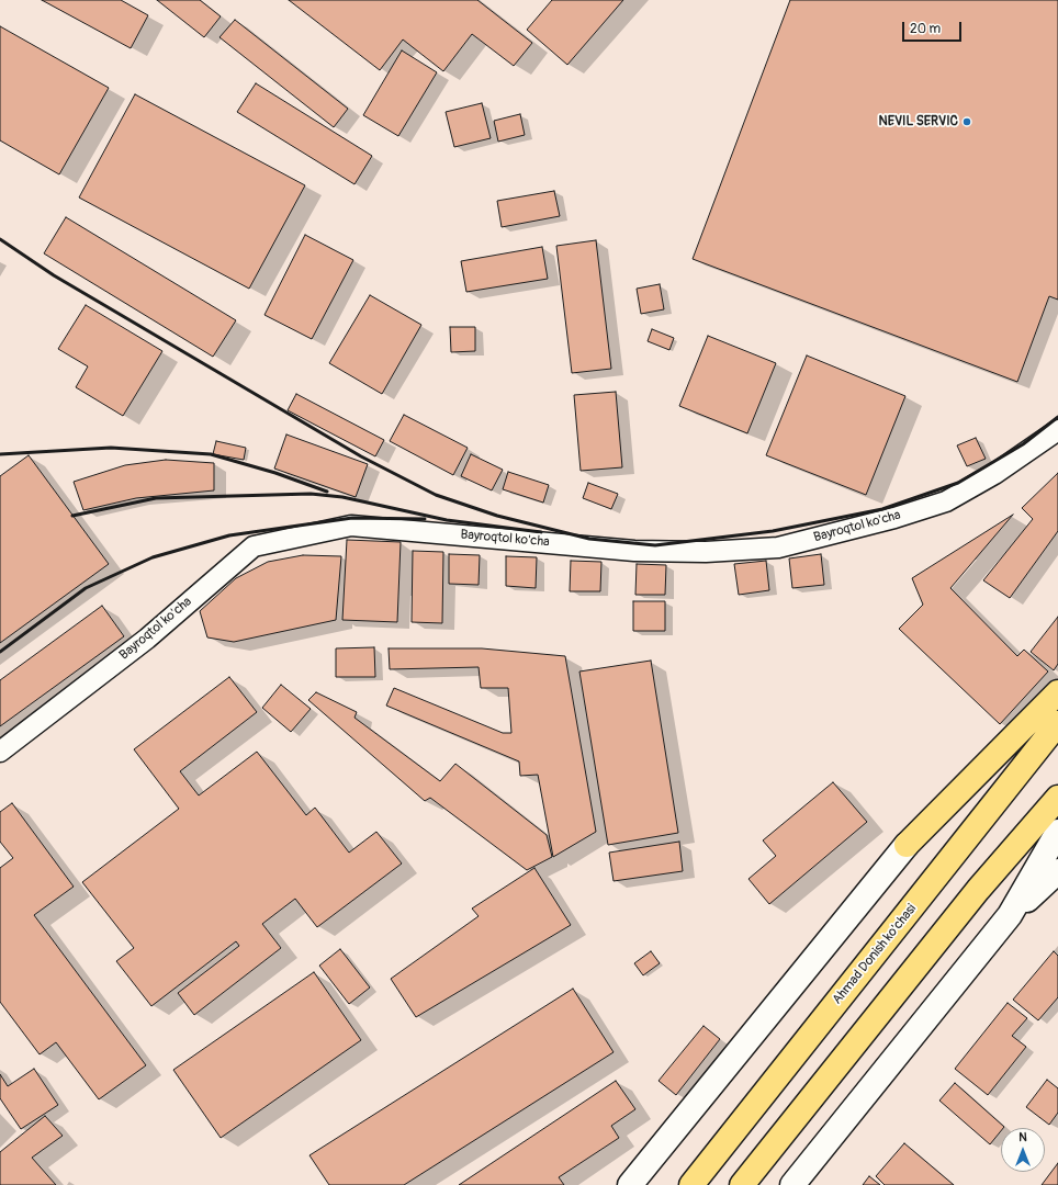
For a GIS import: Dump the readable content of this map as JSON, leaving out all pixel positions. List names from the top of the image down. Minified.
{"streets":{"main road":["Ahmad Donish ko'chasi"],"street":["Bayroqtol ko'cha"]},"places":["NEVIL SERVIC"],"scale_bar":"20 m","north":"top"}
